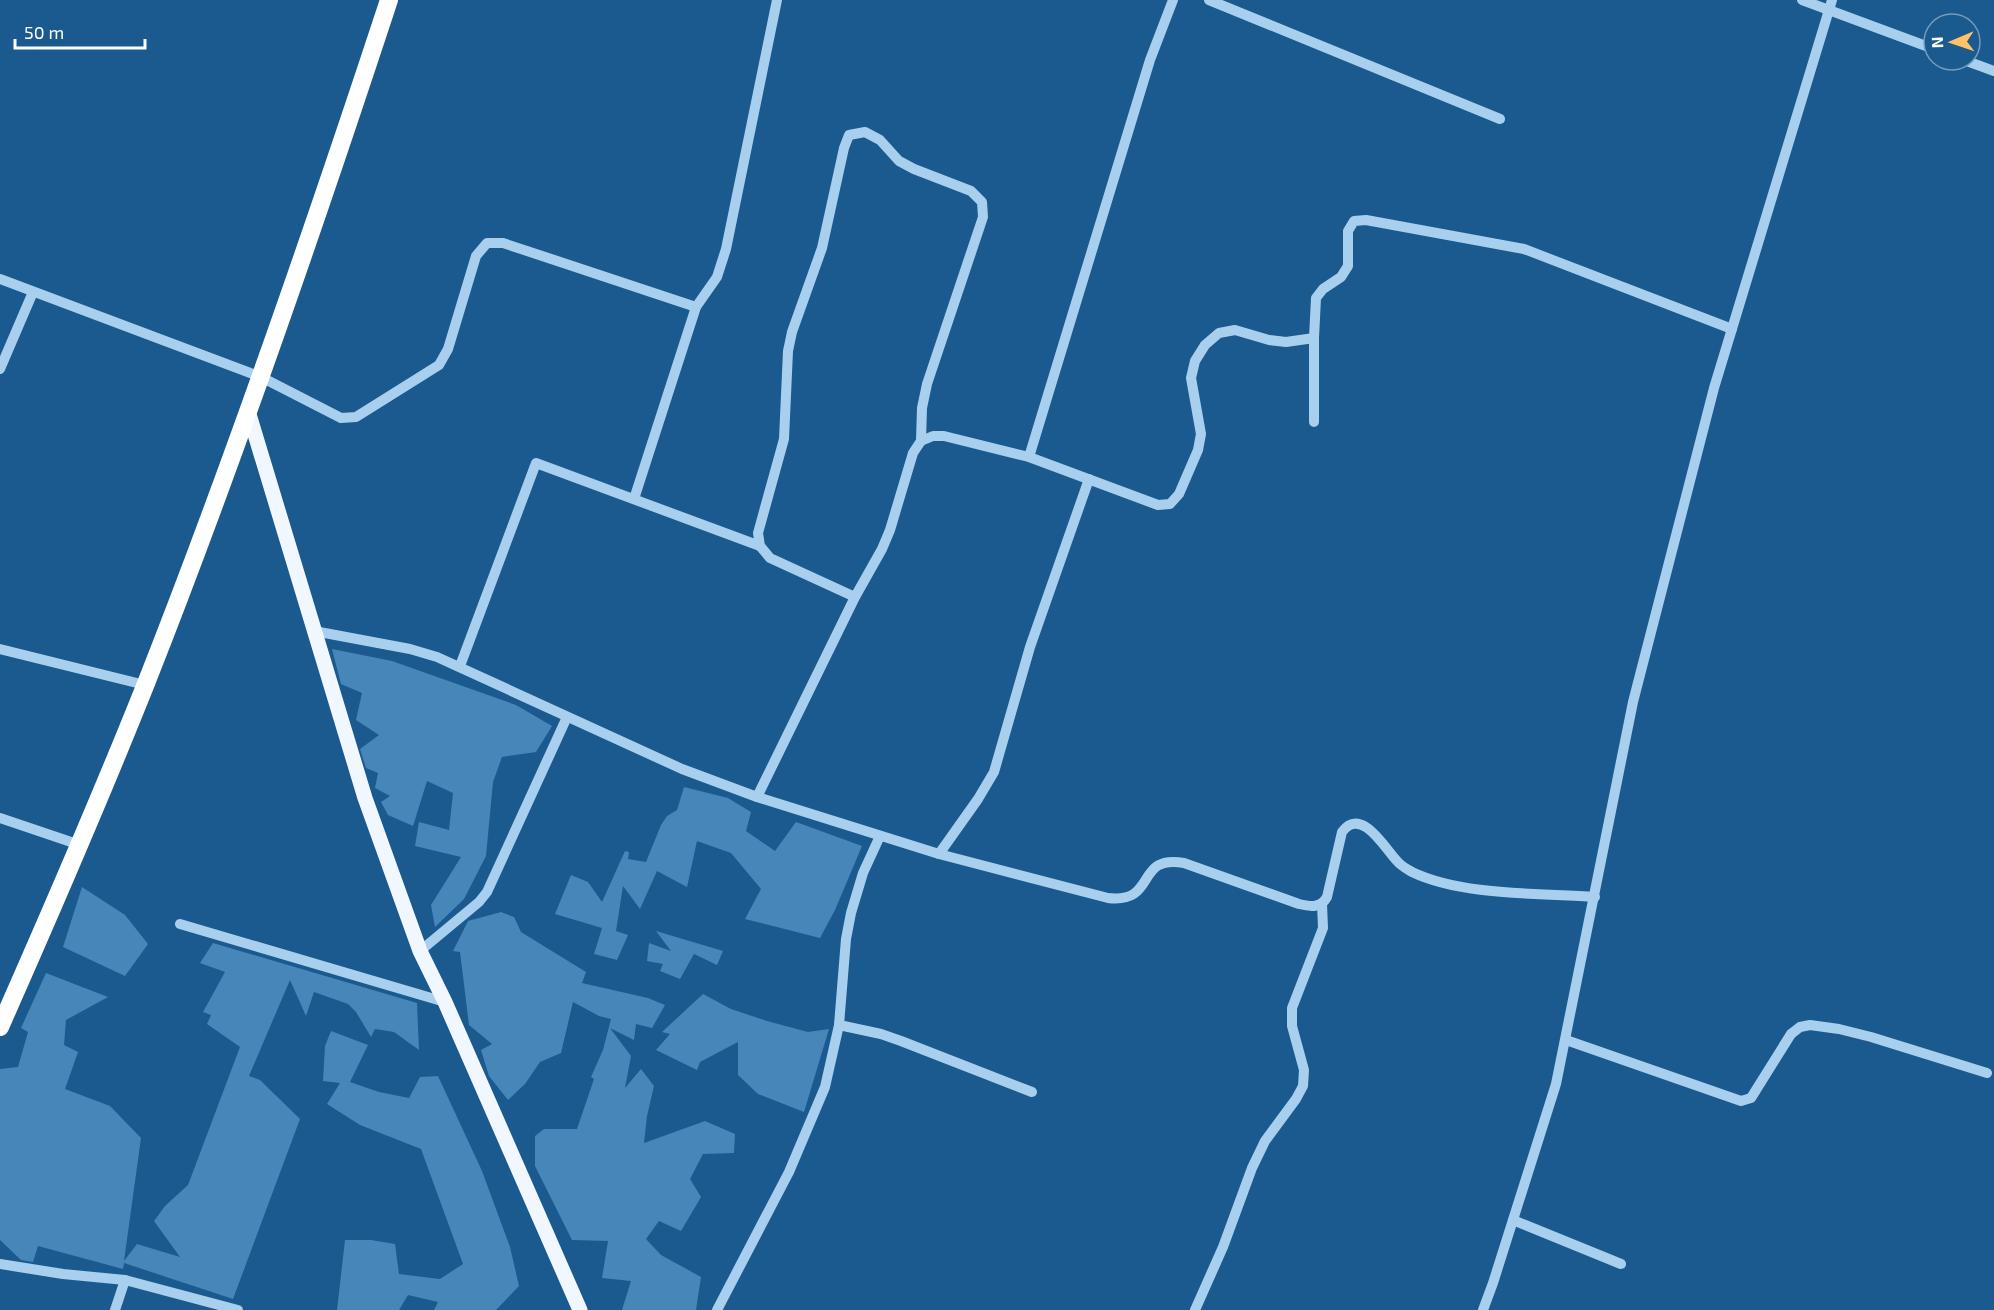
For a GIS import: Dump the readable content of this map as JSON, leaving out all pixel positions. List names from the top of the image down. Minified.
{"scale_bar":"50 m","north":"left"}
